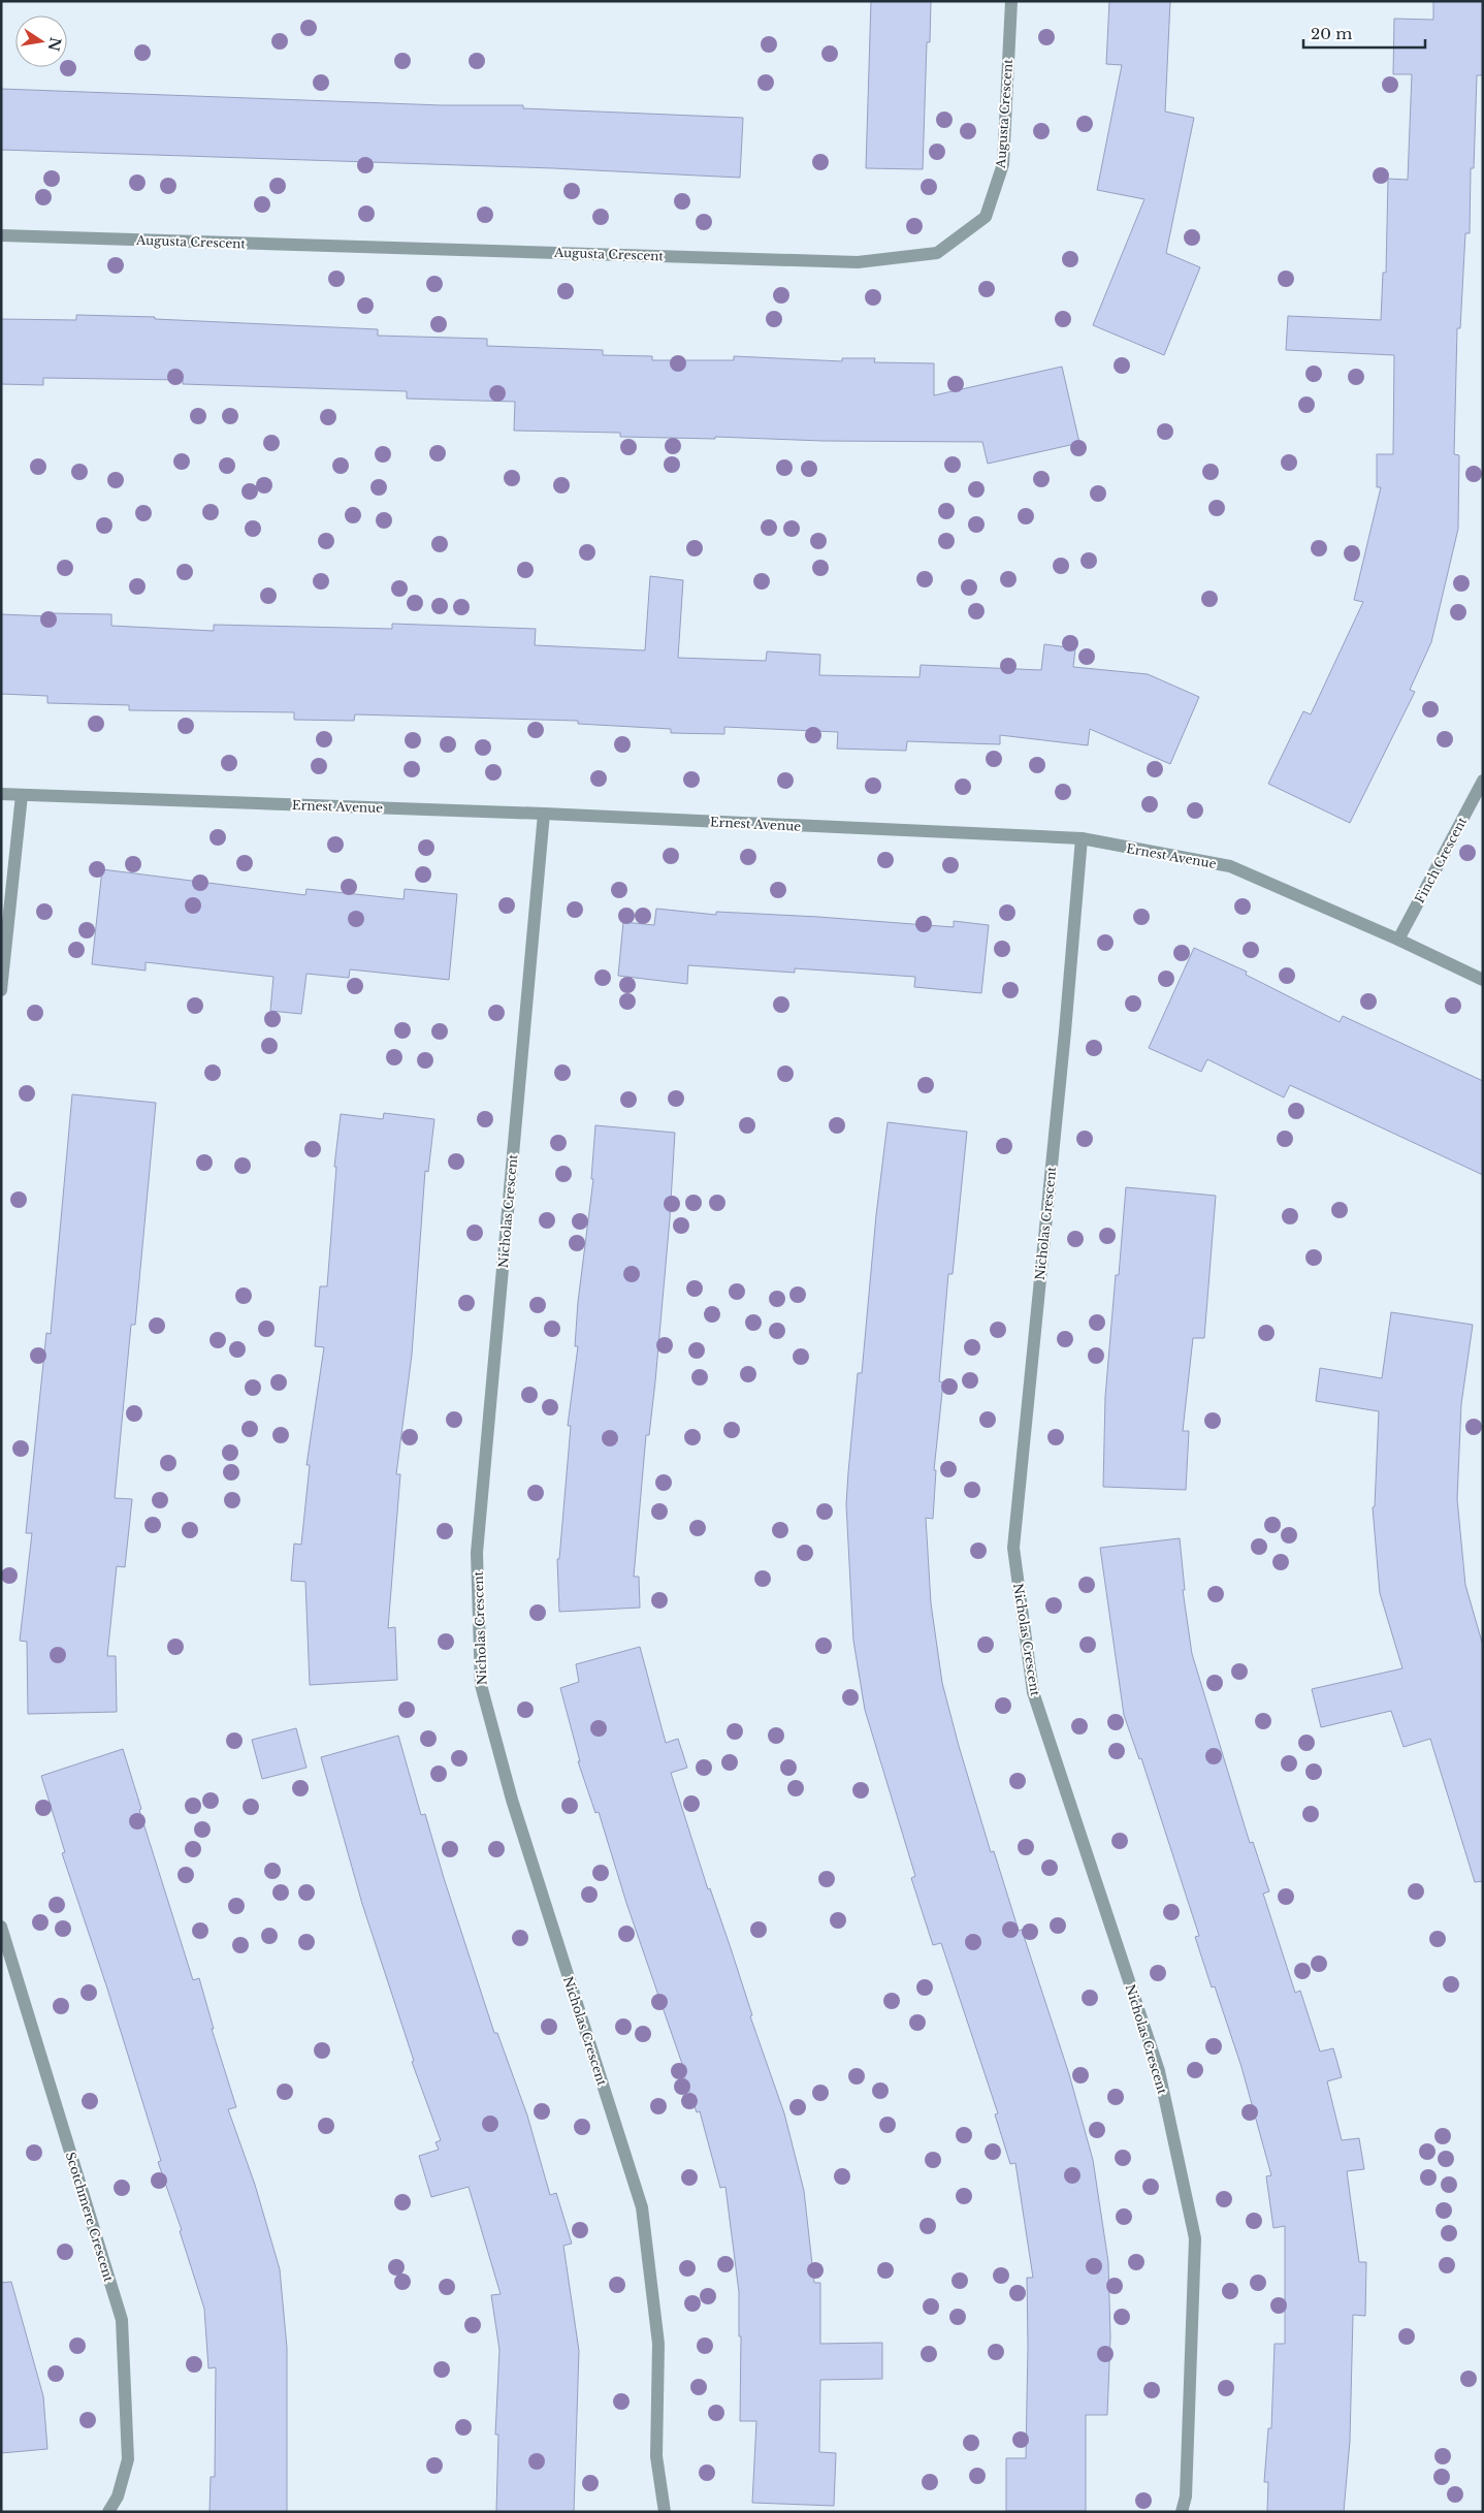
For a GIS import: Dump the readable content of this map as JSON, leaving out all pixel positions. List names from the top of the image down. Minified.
{"streets":{"street":["Augusta Crescent","Ernest Avenue","Finch Crescent","Nicholas Crescent","Scotchmere Crescent"]},"crossings":[["Ernest Avenue","Finch Crescent"],["Ernest Avenue","Nicholas Crescent"]],"scale_bar":"20 m","north":"right"}
